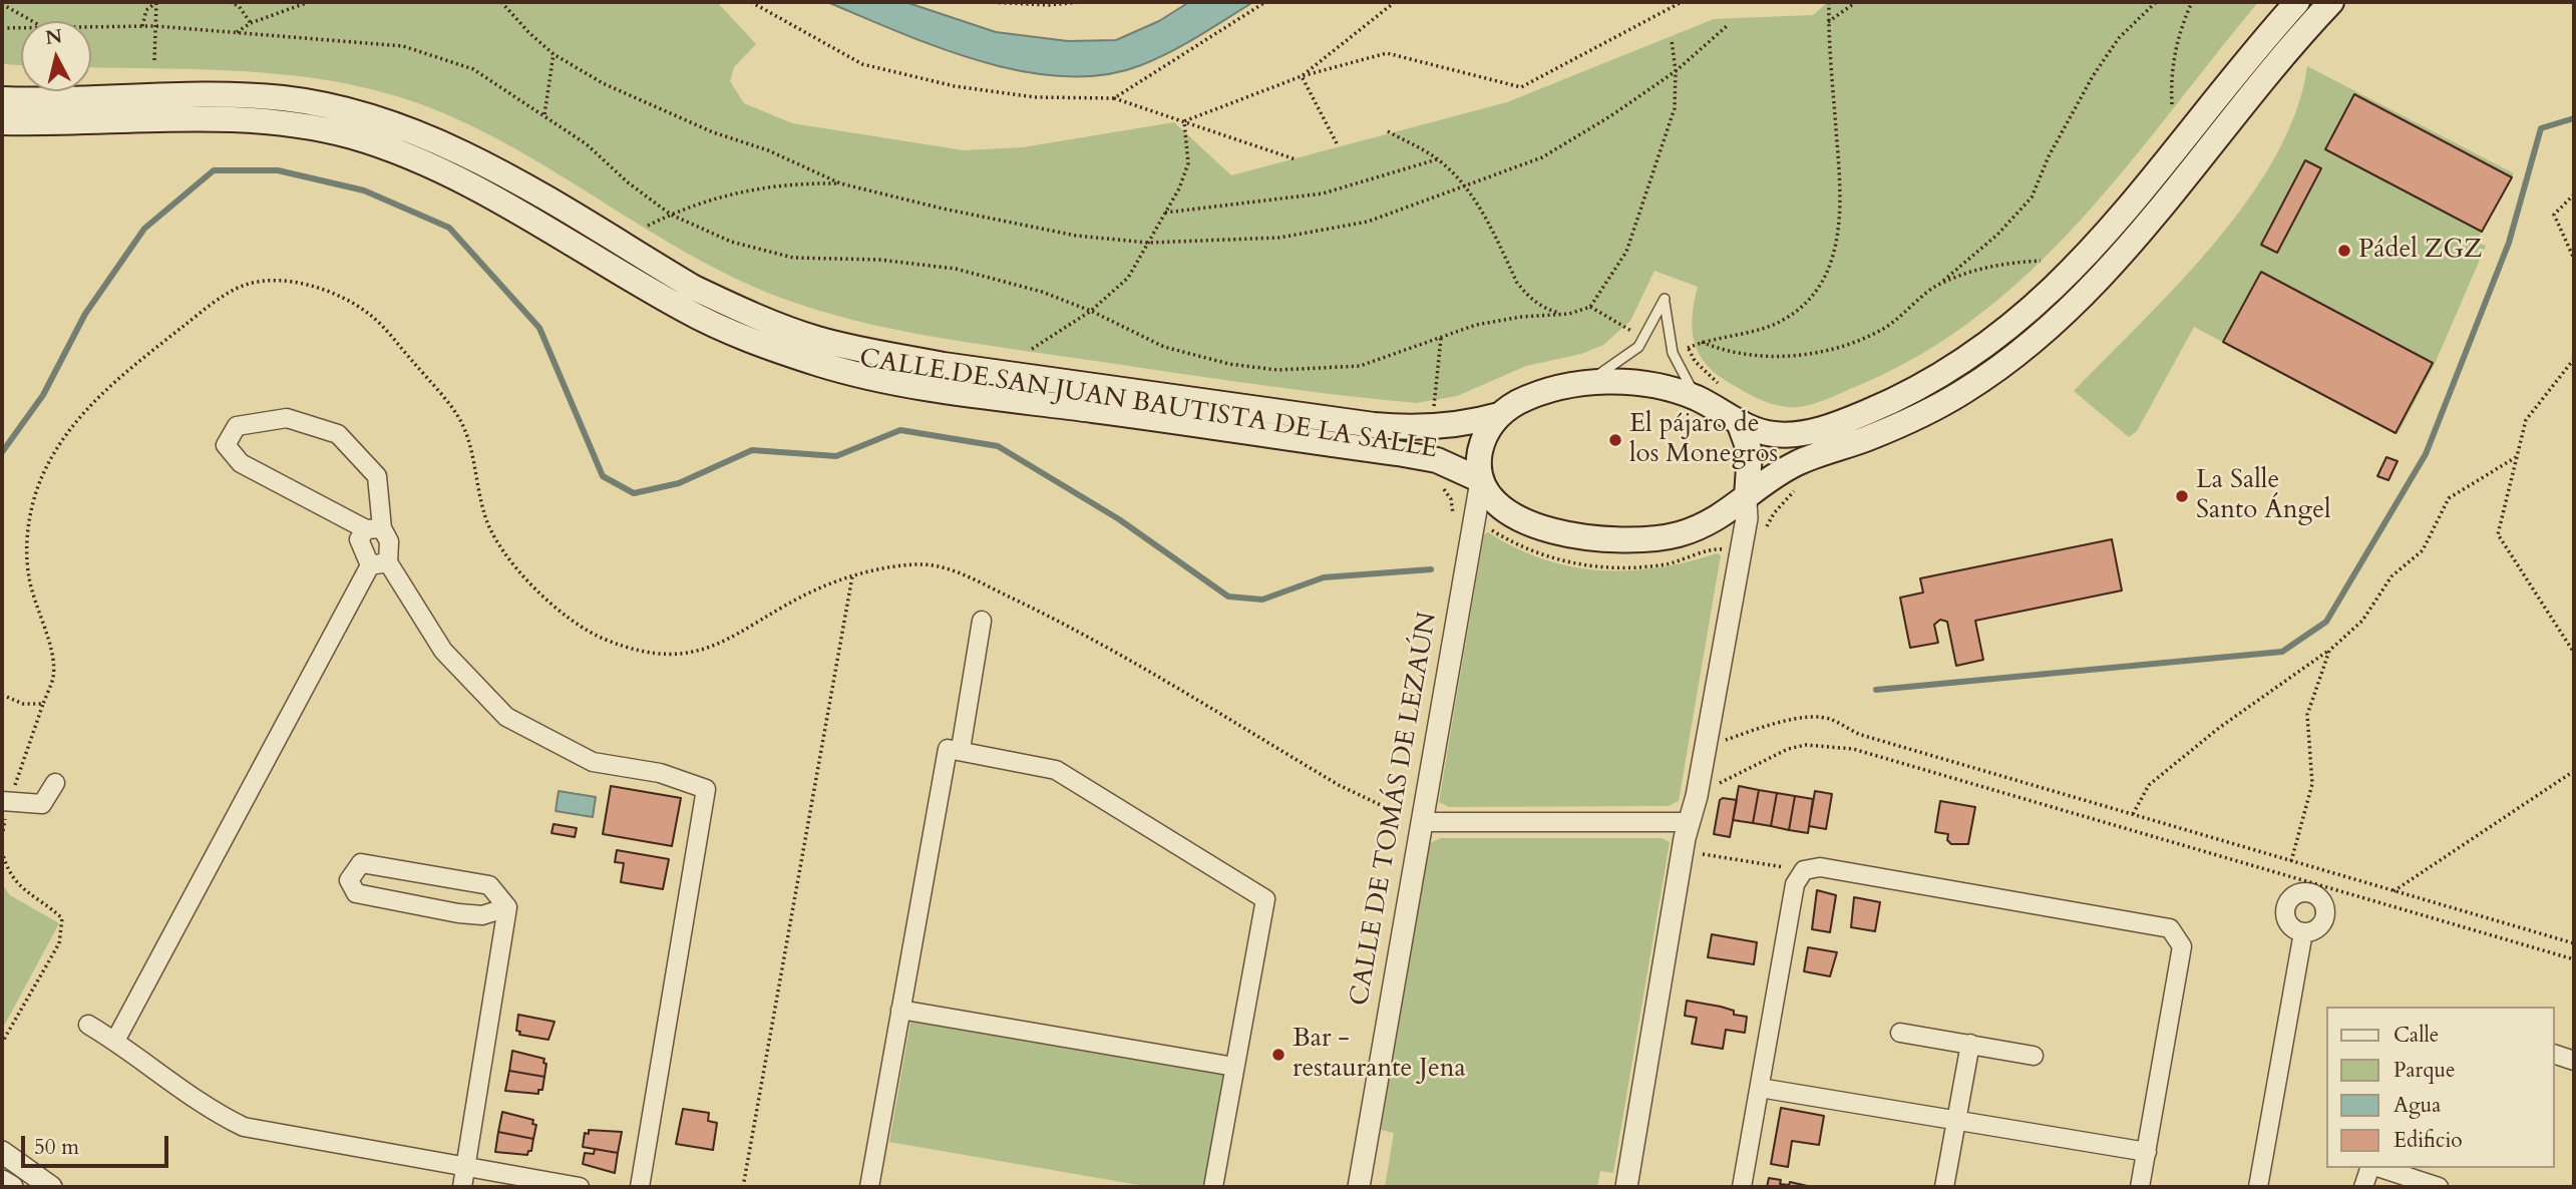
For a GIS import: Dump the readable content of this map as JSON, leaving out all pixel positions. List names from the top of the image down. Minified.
{"streets":{"main road":["CALLE DE SAN JUAN BAUTISTA DE LA SALLE"],"street":["CALLE DE TOMÁS DE LEZAÚN"]},"crossings":[["CALLE DE SAN JUAN BAUTISTA DE LA SALLE","CALLE DE TOMÁS DE LEZAÚN"]],"places":["Pádel ZGZ","El pájaro de los Monegros","La Salle Santo Ángel","Bar - restaurante Jena"],"legend":["Calle","Parque","Agua","Edificio"],"scale_bar":"50 m","north":"top"}
